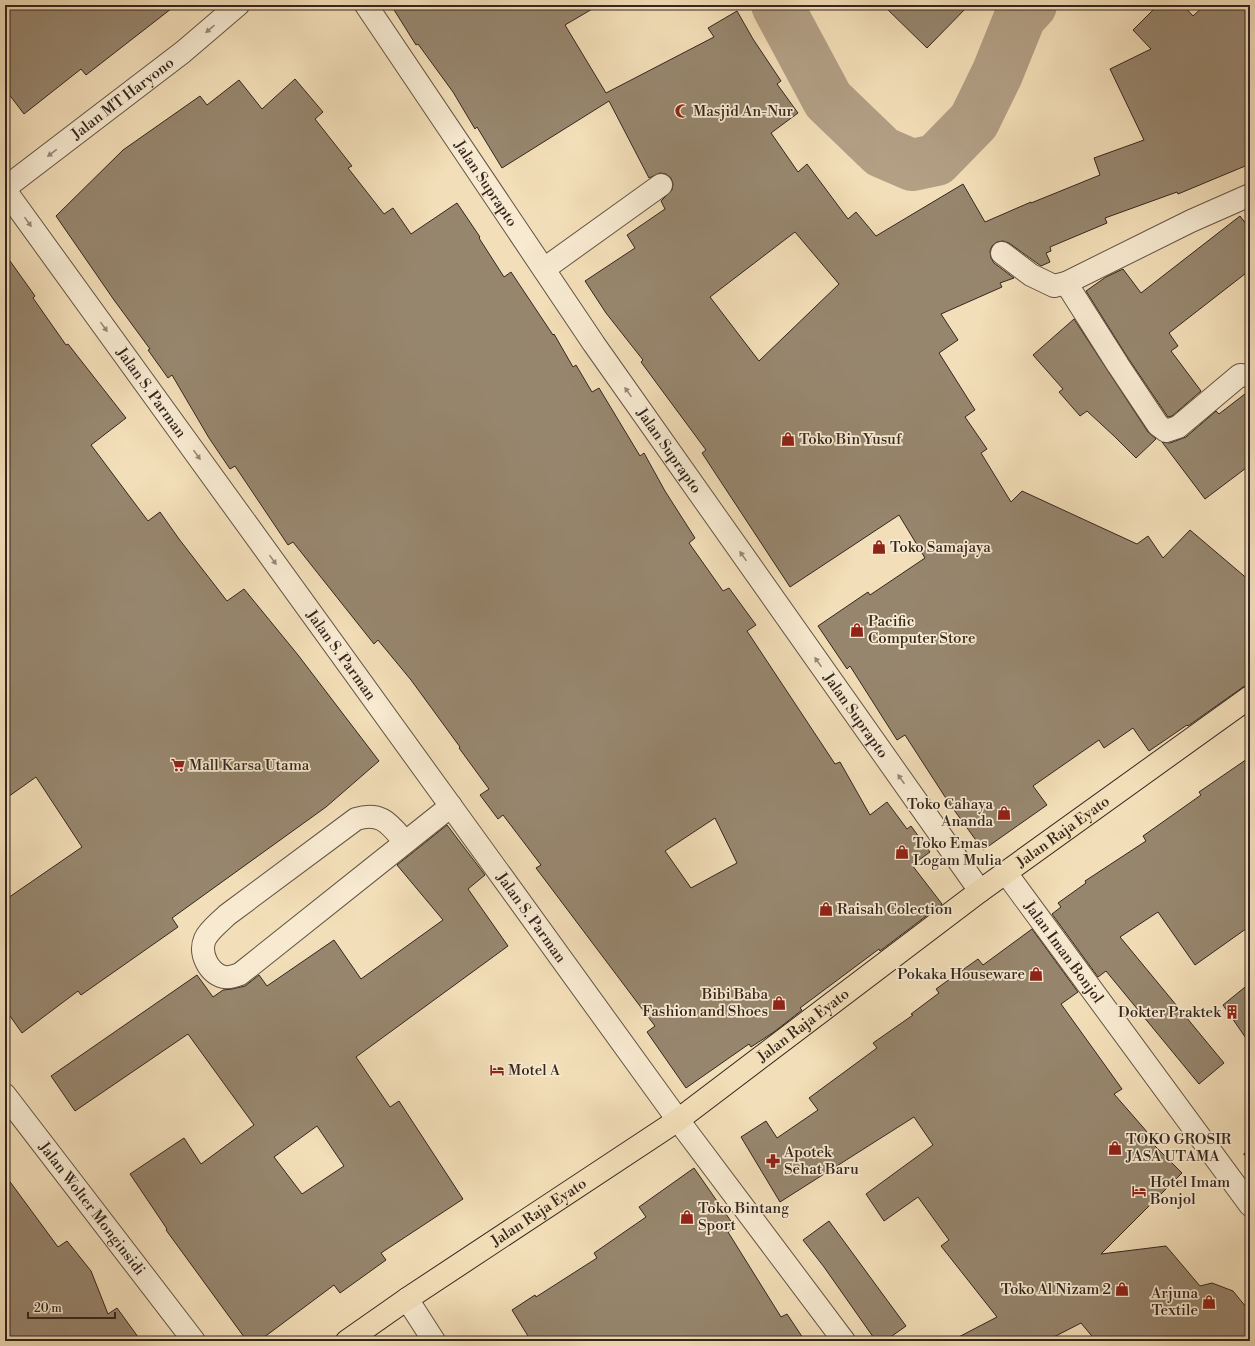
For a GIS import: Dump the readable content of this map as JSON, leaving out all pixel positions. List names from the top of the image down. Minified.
{"streets":{"main road":["Jalan Raja Eyato"],"street":["Jalan MT Haryono","Jalan Suprapto","Jalan S. Parman","Jalan Iman Bonjol","Jalan Wolter Monginsidi"]},"crossings":[["Jalan MT Haryono","Jalan S. Parman"],["Jalan Suprapto","Jalan Raja Eyato"],["Jalan S. Parman","Jalan Raja Eyato"],["Jalan Raja Eyato","Jalan Iman Bonjol"]],"one_way":["Jalan MT Haryono","Jalan Suprapto","Jalan S. Parman"],"places":{"mosque":["Masjid An-Nur"],"shop":["Toko Bin Yusuf","Toko Samajaya","Pacific Computer Store","Toko Cahaya Ananda","Toko Emas Logam Mulia","Raisah Colection","Pokaka Houseware","Bibi Baba Fashion and Shoes","TOKO GROSIR JASA UTAMA","Toko Bintang Sport","Toko Al Nizam 2","Arjuna Textile"],"supermarket":["Mall Karsa Utama"],"building":["Dokter Praktek"],"hotel":["Motel A","Hotel Imam Bonjol"],"pharmacy":["Apotek Sehat Baru"]},"scale_bar":"20 m"}
